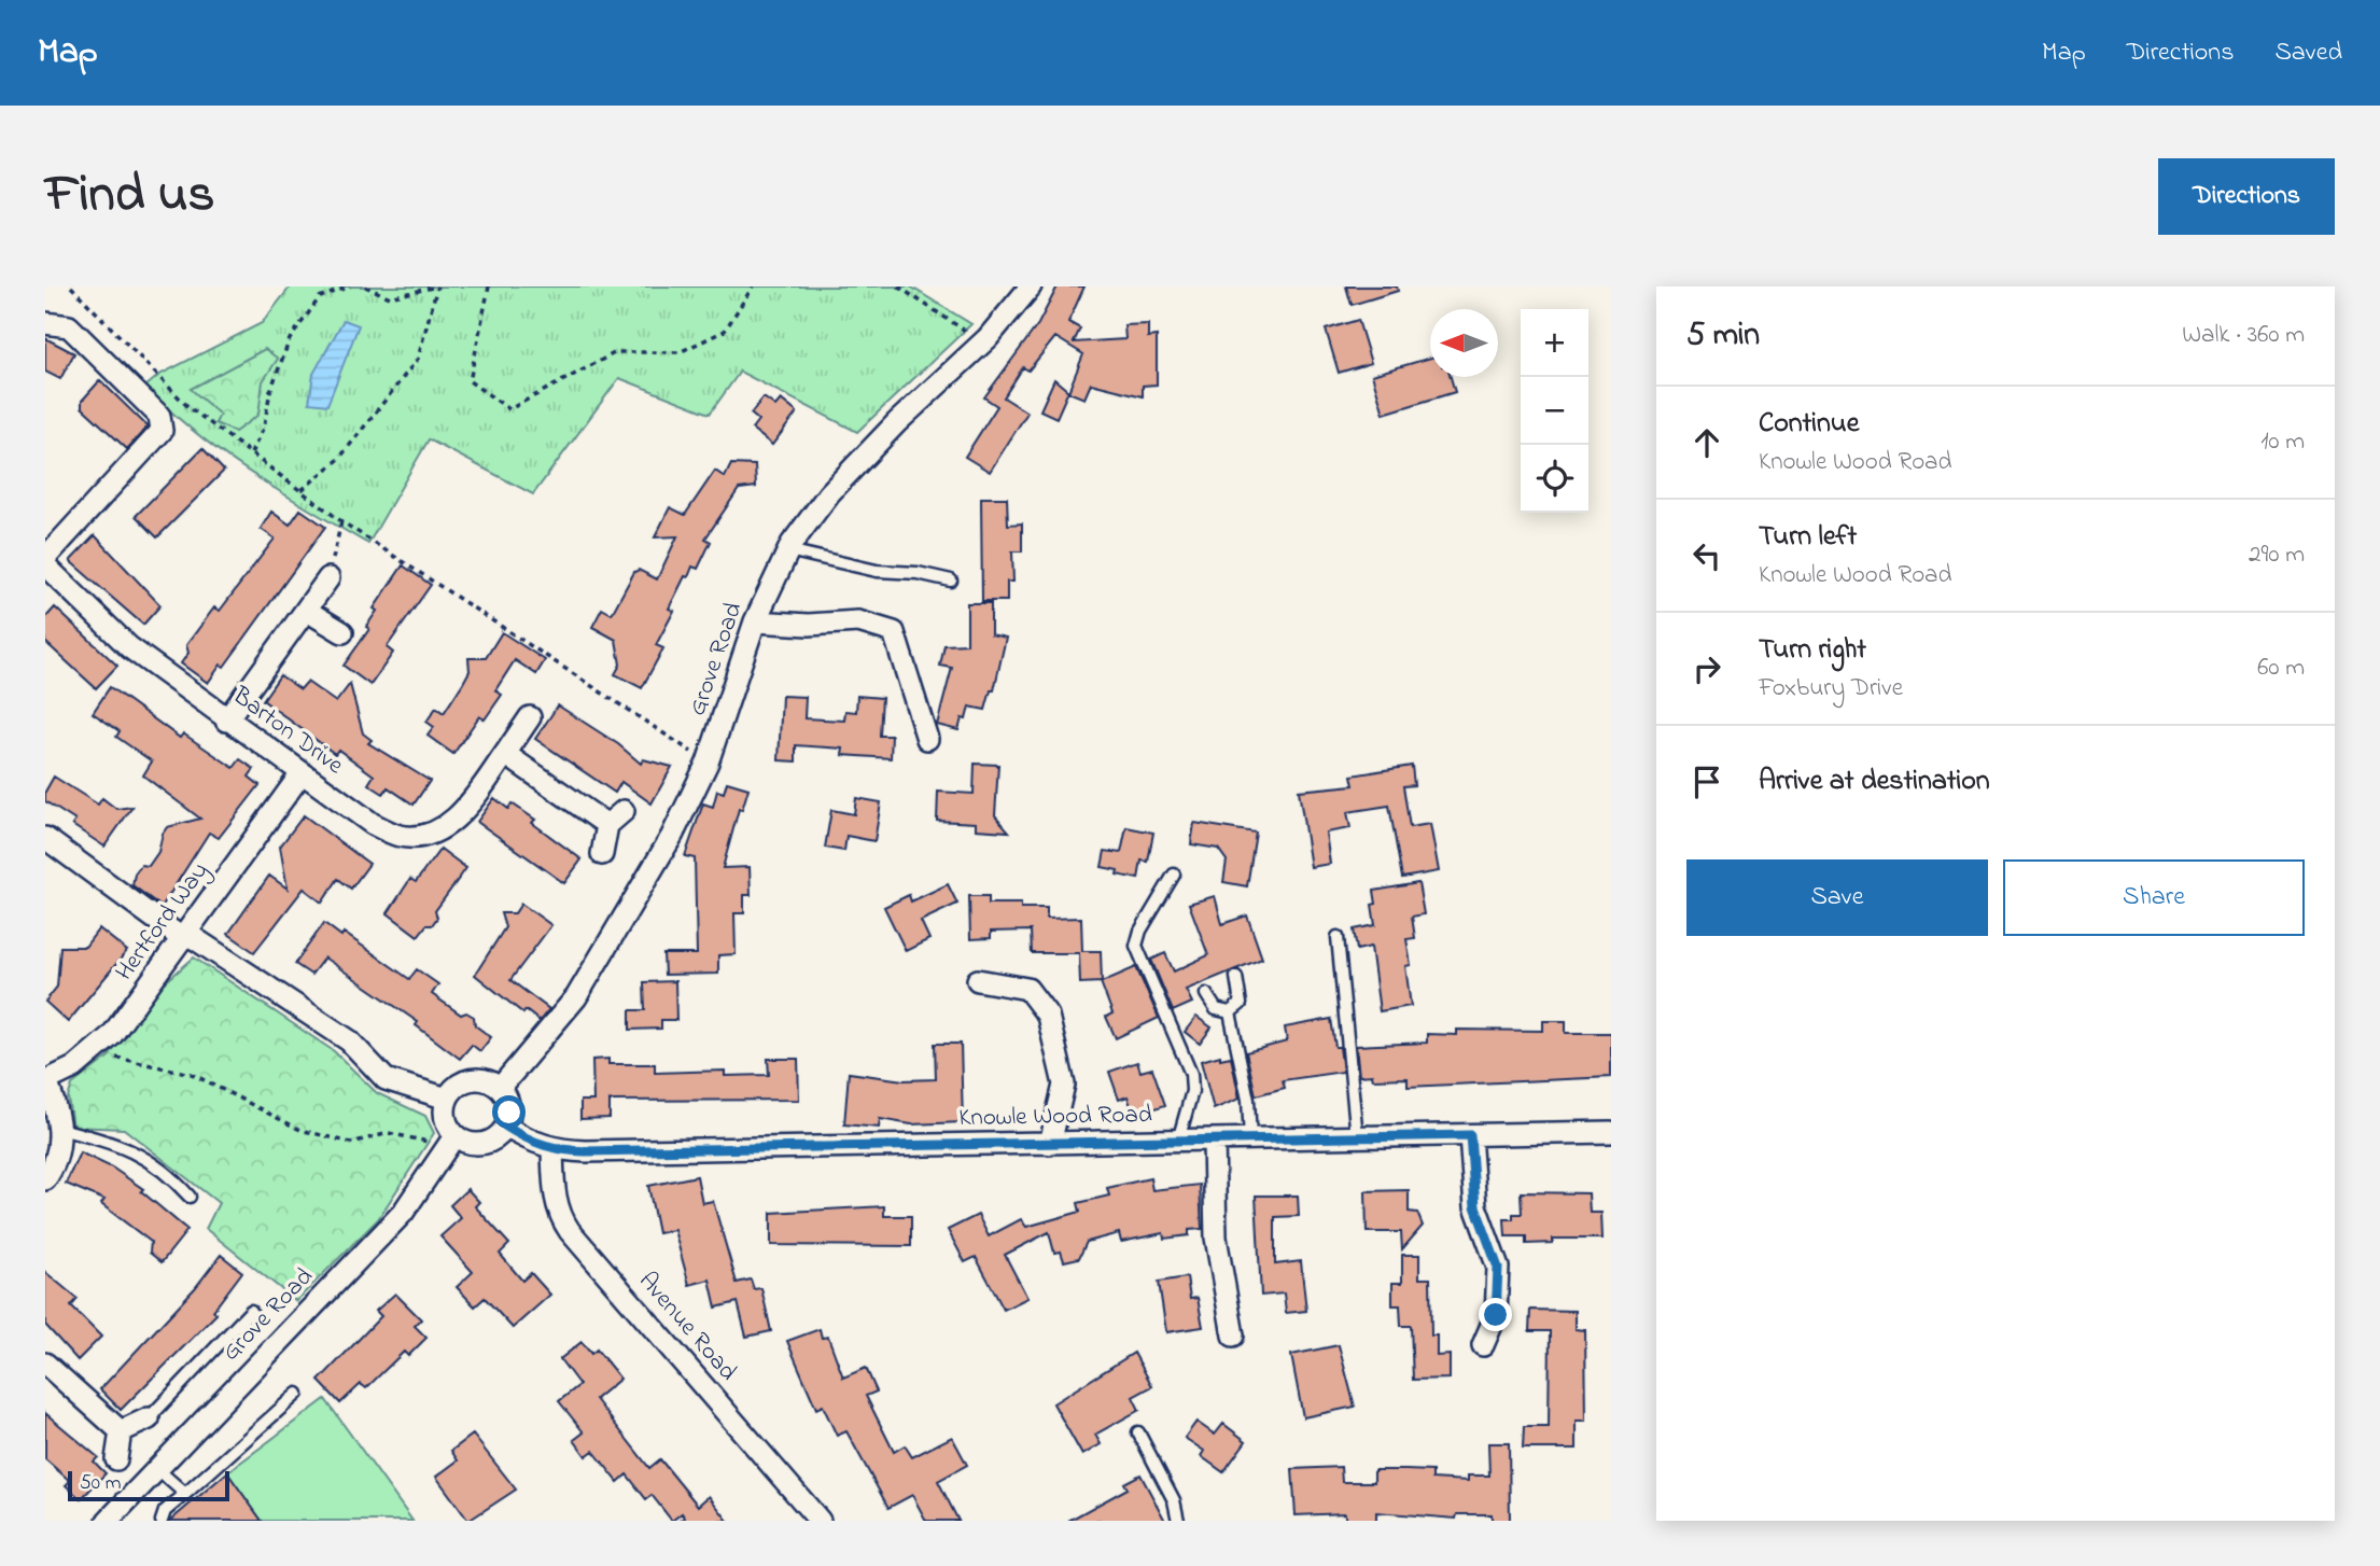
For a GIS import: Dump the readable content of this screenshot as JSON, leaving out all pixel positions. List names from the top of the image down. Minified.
{"streets":{"street":["Grove Road","Barton Drive","Hertford Way","Knowle Wood Road","Avenue Road"]},"crossings":[["Grove Road","Knowle Wood Road"],["Barton Drive","Hertford Way"],["Knowle Wood Road","Avenue Road"]],"scale_bar":"50 m","north":"left","page":{"header":"Map","nav":["Map","Directions","Saved"],"title":"Find us","buttons":["Directions",["Save","Share"]],"heading":["5 min","Walk · 360 m"],"map_buttons":["+","−"],"list":[["Continue","Knowle Wood Road","10 m"],["Turn left","Knowle Wood Road","290 m"],["Turn right","Foxbury Drive","60 m"],"Arrive at destination"],"scale":"50 m"}}
